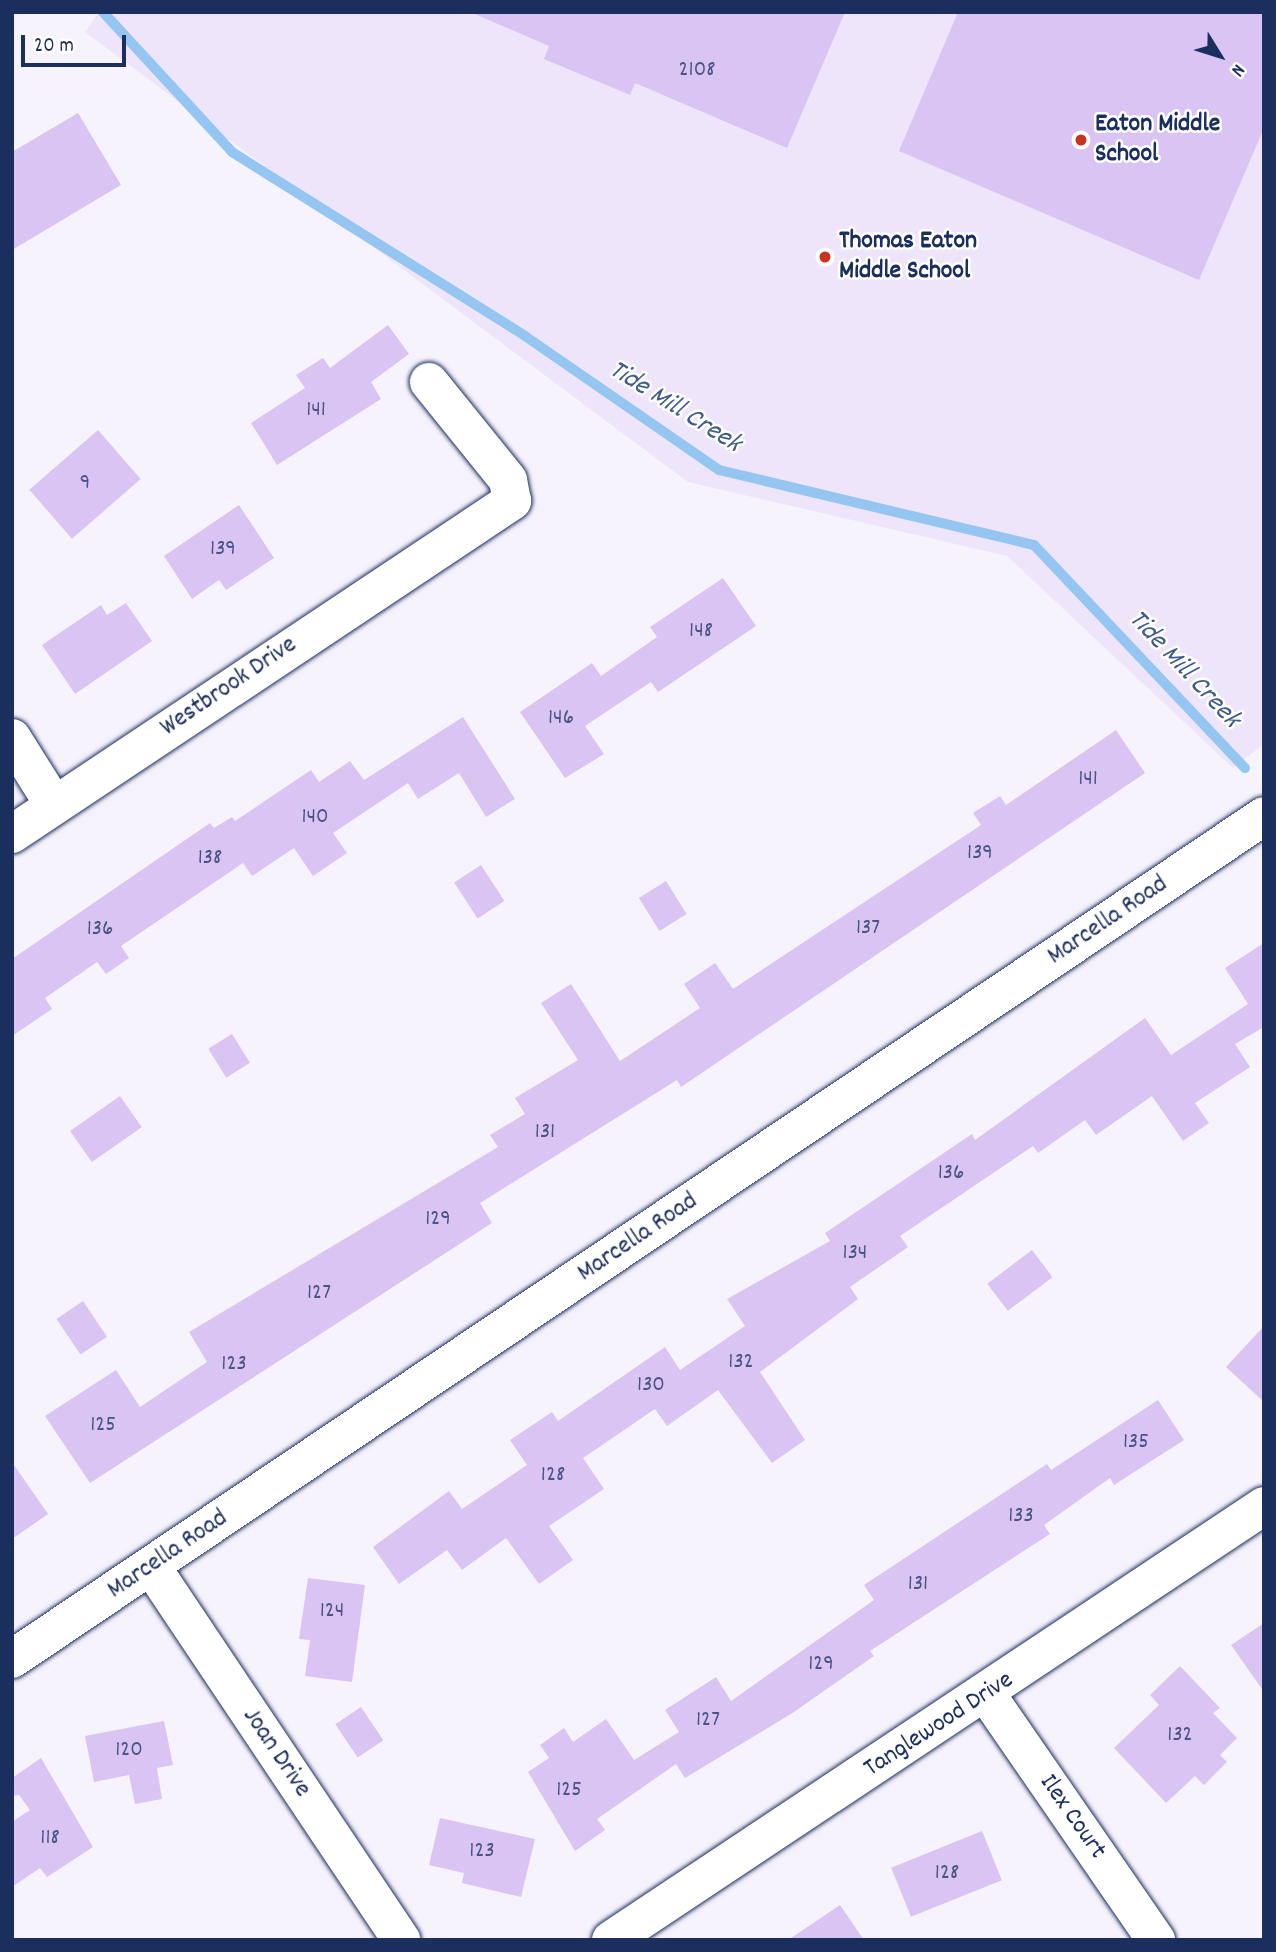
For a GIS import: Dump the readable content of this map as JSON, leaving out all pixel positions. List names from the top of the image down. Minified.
{"streets":{"street":["Westbrook Drive","Marcella Road","Tanglewood Drive","Joan Drive","Ilex Court"]},"crossings":[["Marcella Road","Joan Drive"],["Tanglewood Drive","Ilex Court"]],"water":["Tide Mill Creek"],"places":["Eaton Middle School","Thomas Eaton Middle School"],"house_numbers":["2108","141","9","139","148","146","141","140","139","138","137","136","131","136","129","134","127","132","123","130","125","135","128","133","131","124","129","127","132","120","125","118","123","128"],"scale_bar":"20 m","north":"bottom right"}
